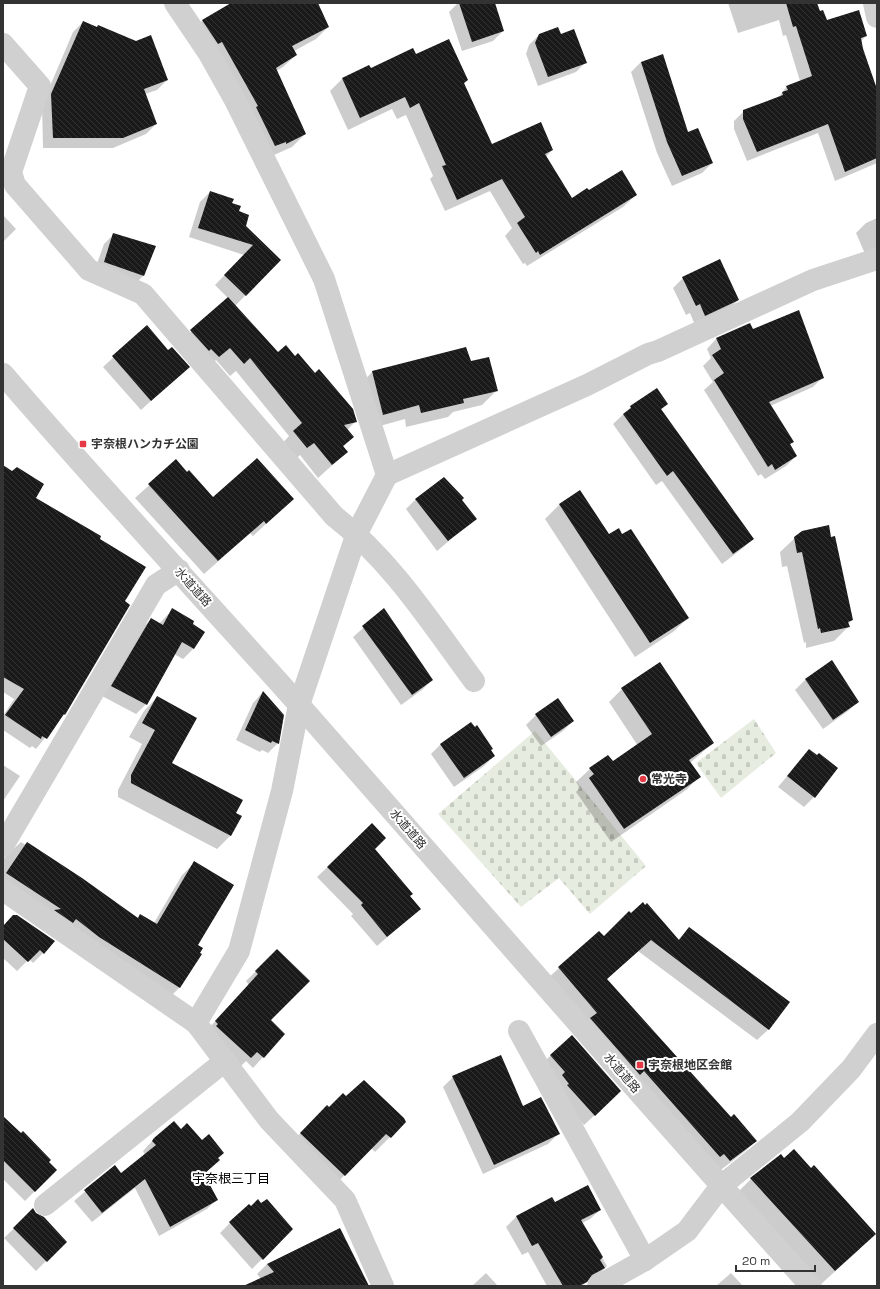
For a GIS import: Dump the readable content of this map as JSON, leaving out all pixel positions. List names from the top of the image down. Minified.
{"streets":{"street":["水道道路"]},"districts":["宇奈根三丁目"],"places":{"transit":["宇奈根ハンカチ公園","宇奈根地区会館"],"other":["常光寺"]},"scale_bar":"20 m"}
